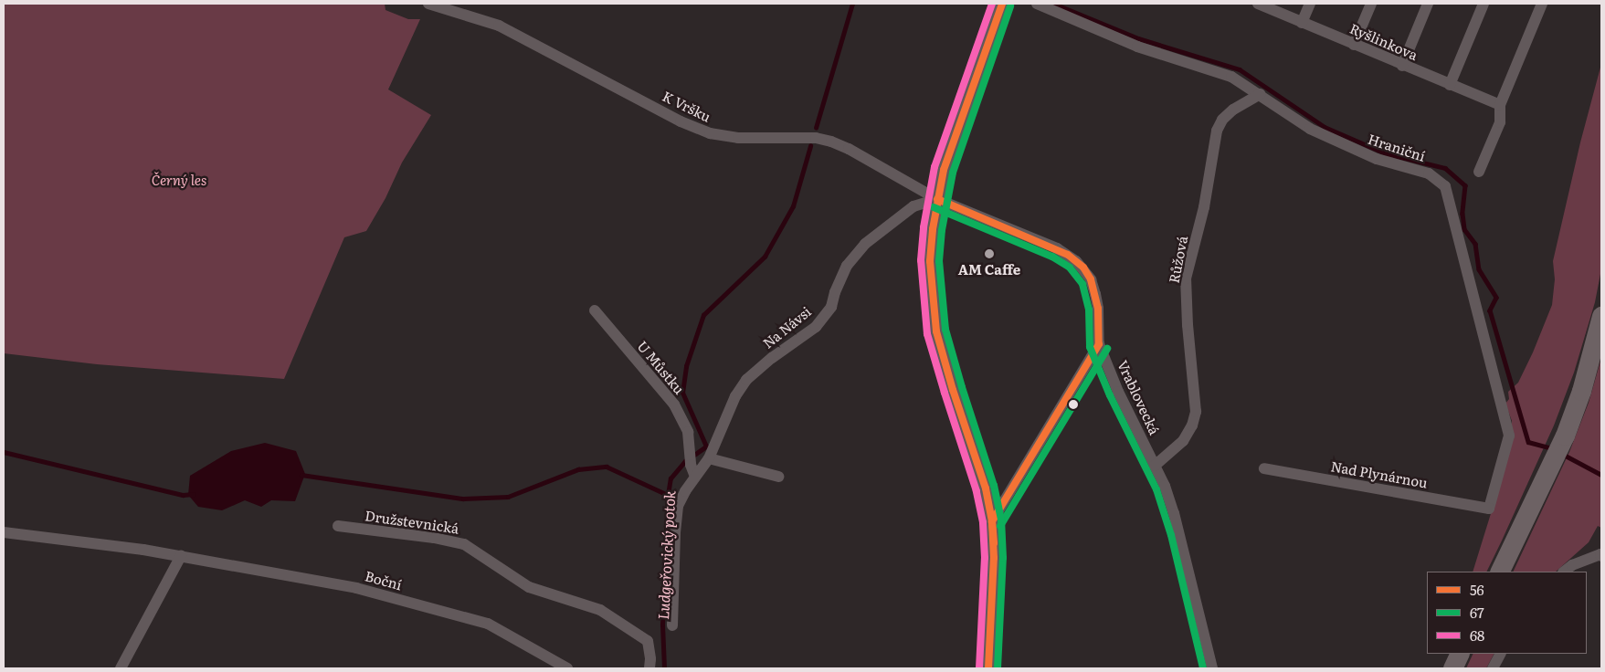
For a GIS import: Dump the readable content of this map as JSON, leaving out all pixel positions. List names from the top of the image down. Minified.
{"streets":{"street":["Ryšlinkova","K Vršku","Hraniční","Růžová","Na Návsi","U Můstku","Vrablovecká","Nad Plynárnou","Družstevnická","Boční"]},"crossings":[["K Vršku","Na Návsi"],["K Vršku","Vrablovecká"],["Hraniční","Růžová"],["Hraniční","Nad Plynárnou"],["Růžová","Vrablovecká"],["Na Návsi","U Můstku"],["Na Návsi","Vrablovecká"]],"water":["Ludgeřovický potok"],"parks":["Černý les"],"places":["AM Caffe"],"lines":["transit line 56","transit line 68","transit line 67"],"legend":["56","67","68"]}
